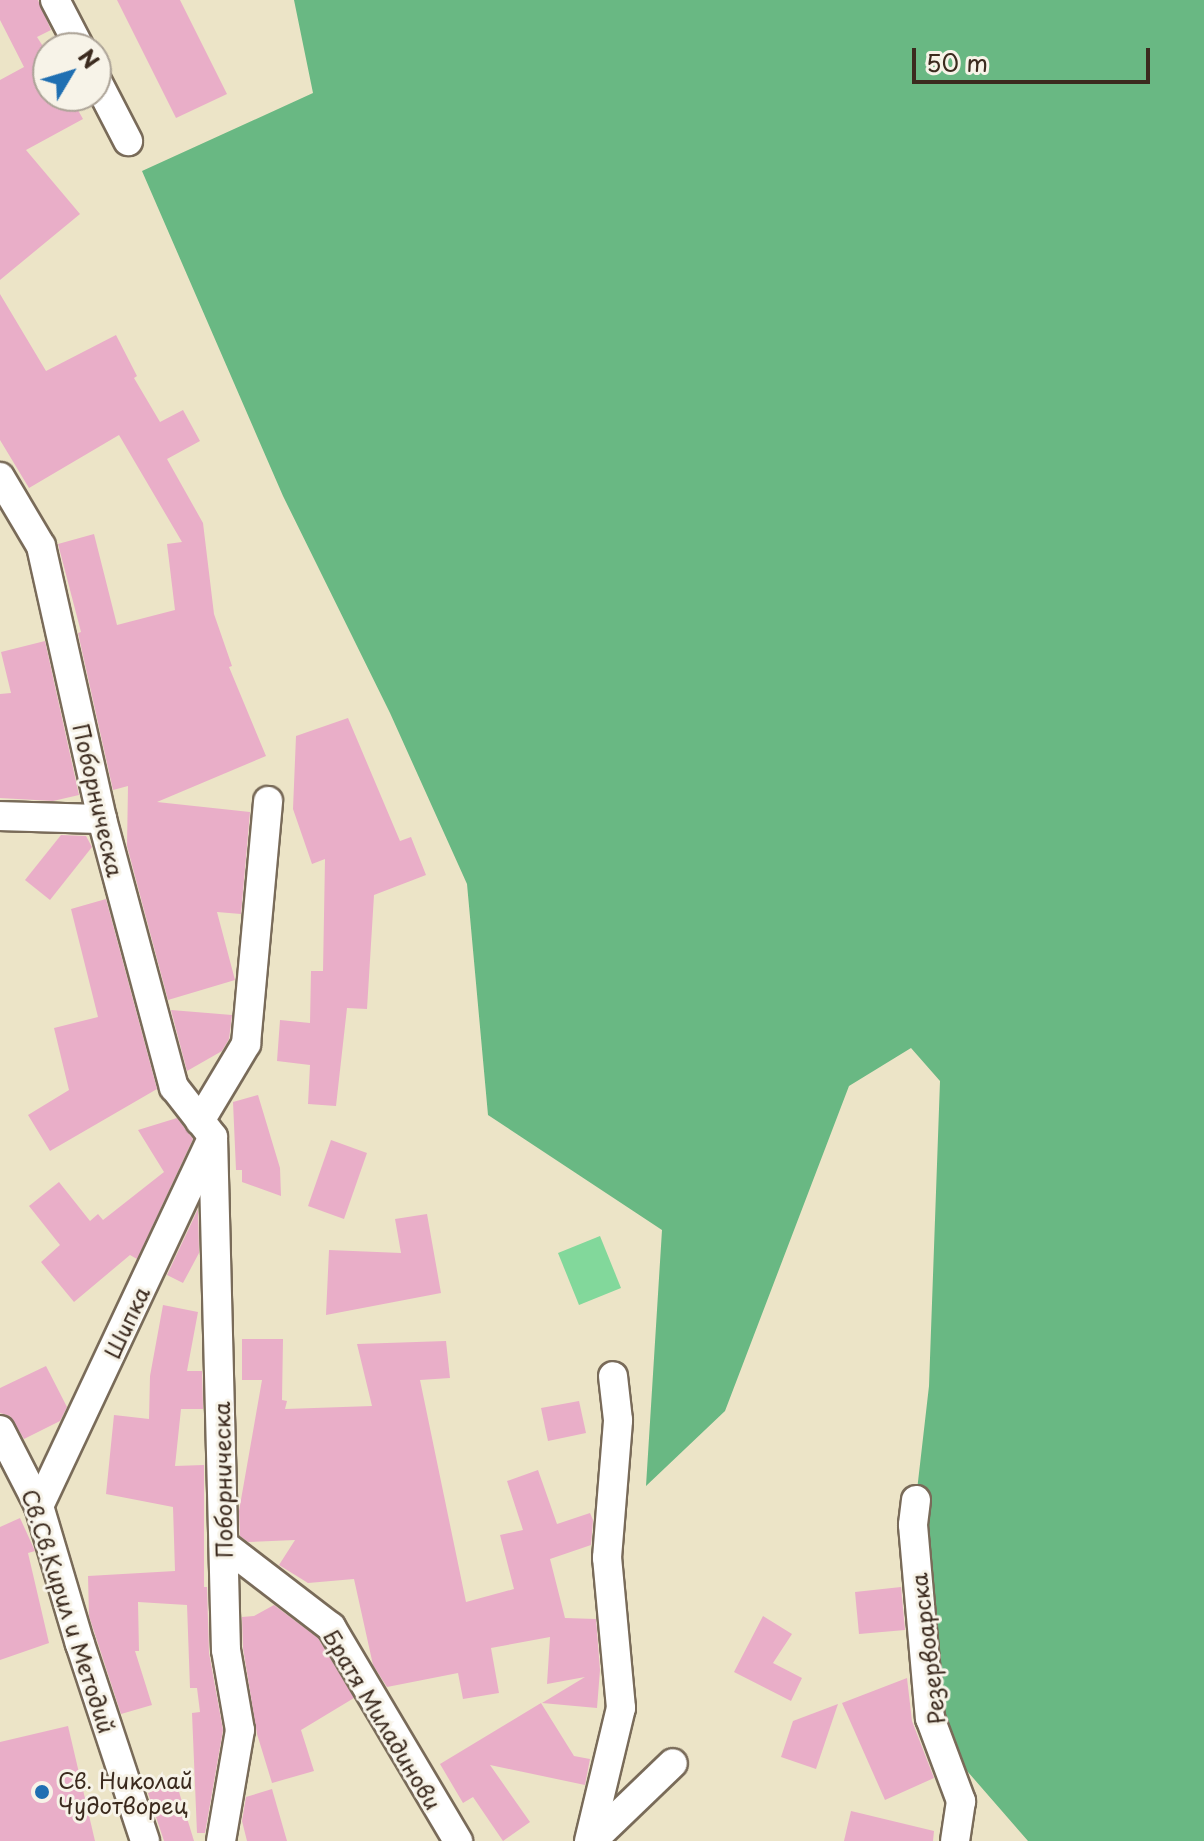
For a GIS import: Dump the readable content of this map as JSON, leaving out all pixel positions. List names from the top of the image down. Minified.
{"streets":{"street":["Поборническа","Шипка","Св.Св.Кирил и Методий","Резервоарска","Братя Миладинови"]},"crossings":[["Поборническа","Шипка"],["Поборническа","Братя Миладинови"],["Шипка","Св.Св.Кирил и Методий"]],"places":["Св. Николай Чудотворец"],"scale_bar":"50 m","north":"top right"}
